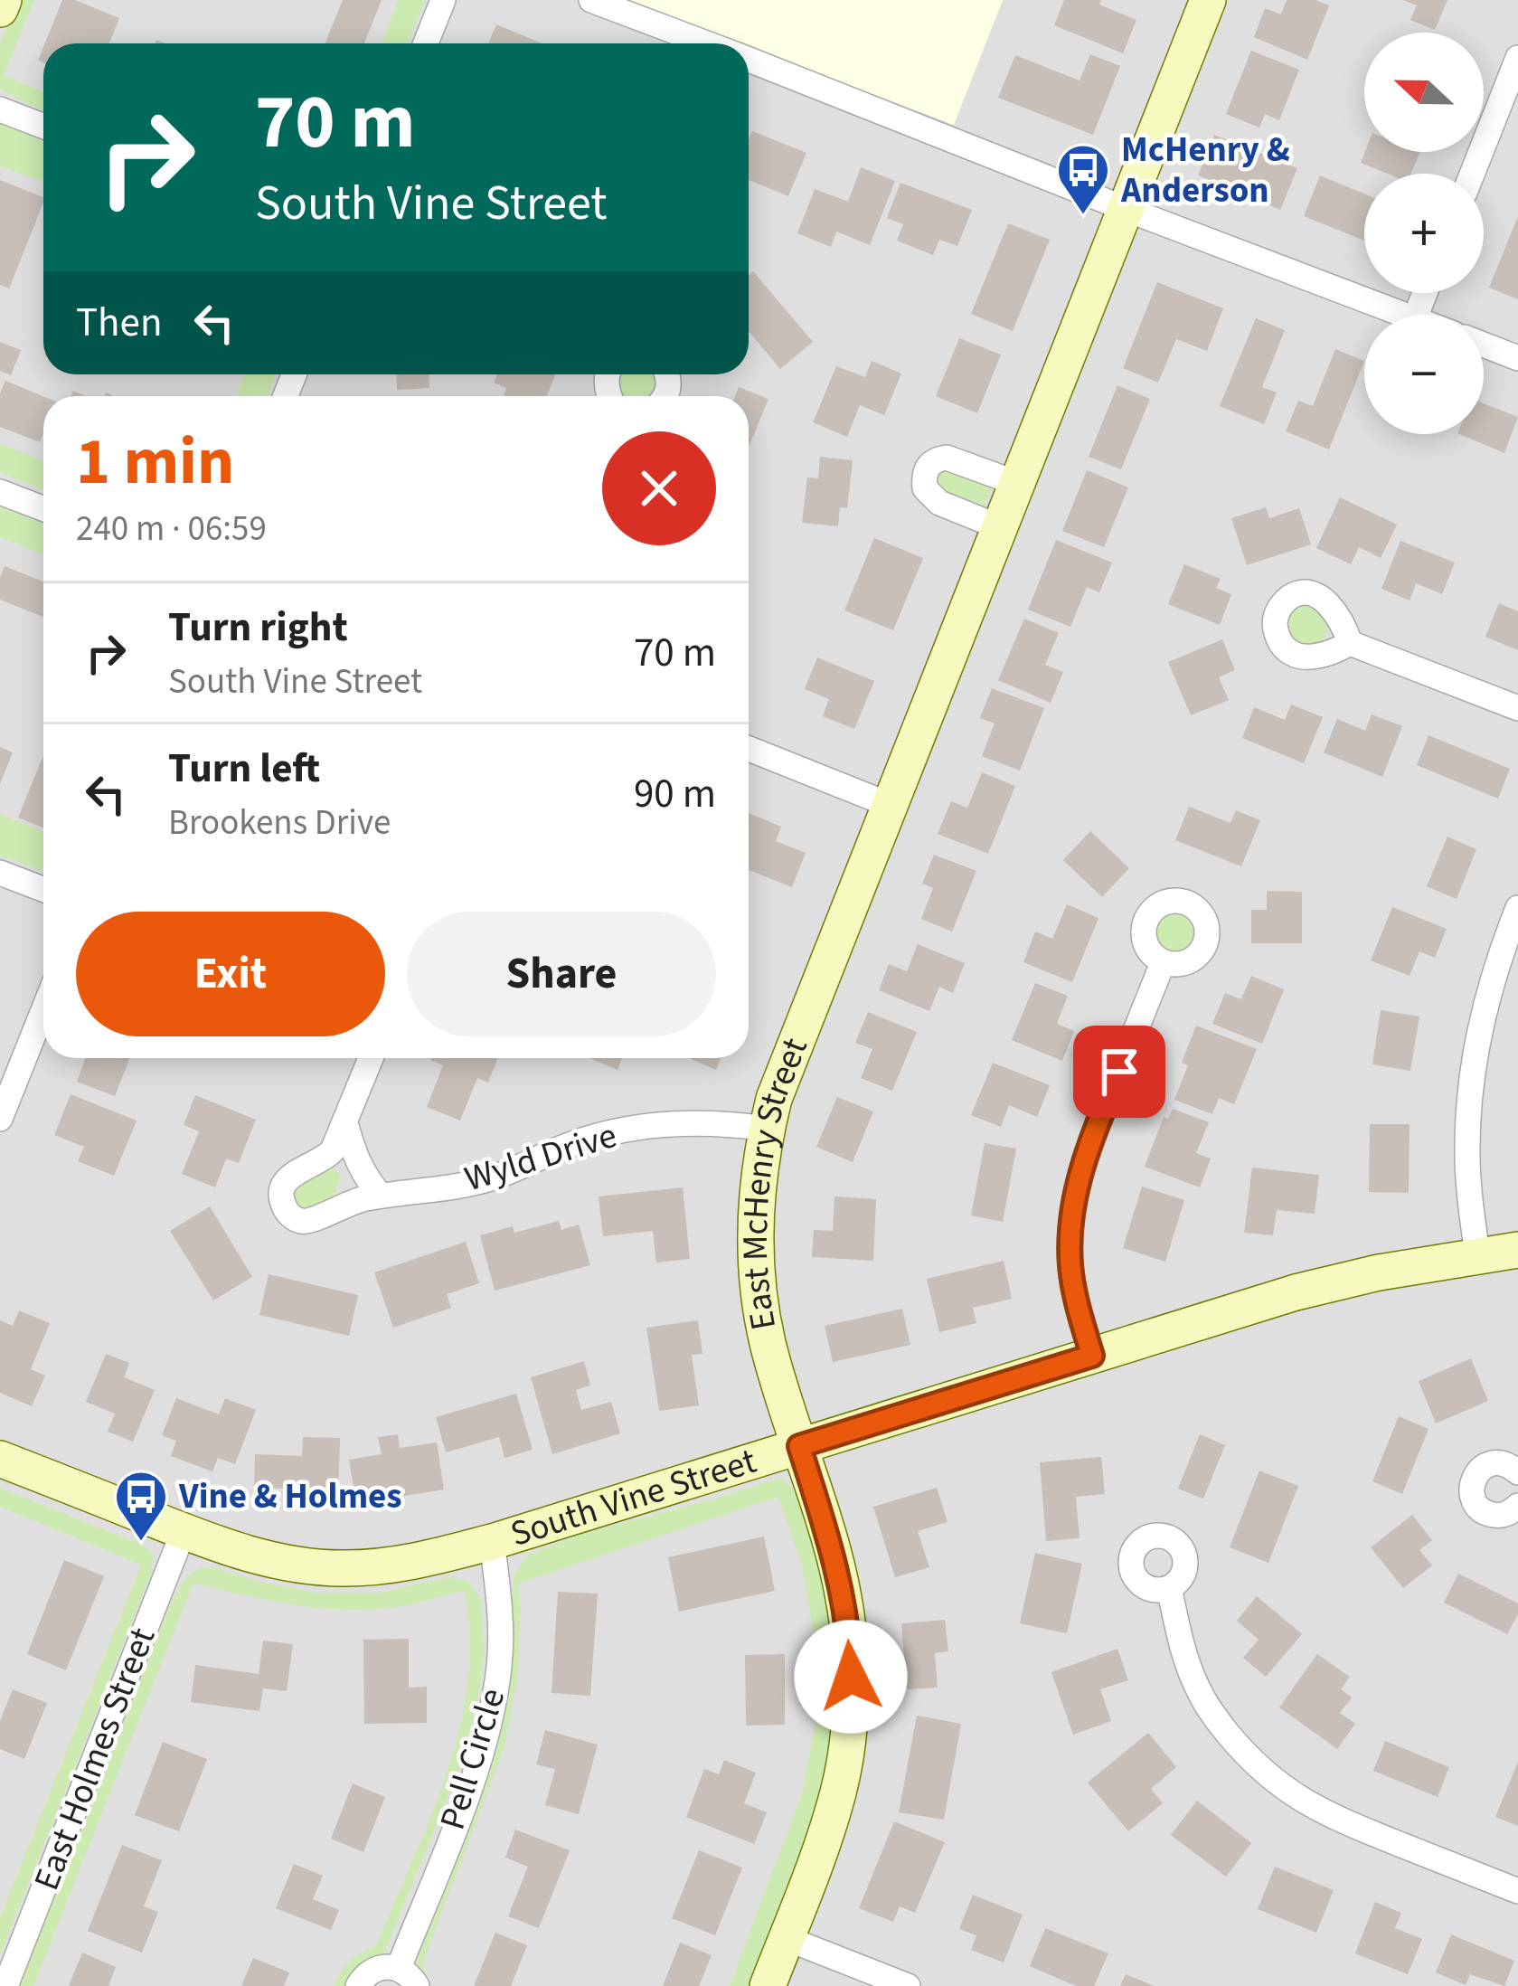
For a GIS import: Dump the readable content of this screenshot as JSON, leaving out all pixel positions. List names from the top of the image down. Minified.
{"streets":{"street":["Wyld Drive","East McHenry Street","South Vine Street","East Holmes Street","Pell Circle"]},"crossings":[["Wyld Drive","East McHenry Street"],["East McHenry Street","South Vine Street"],["South Vine Street","East Holmes Street"],["South Vine Street","Pell Circle"]],"places":{"bus stop":["McHenry & Anderson","Vine & Holmes"]},"north":"left","page":{"map_buttons":["+","−"],"turn":["70 m","South Vine Street"],"then":"Then","heading":["1 min","240 m · 06:59"],"list":[{"name":"Turn right","note":"South Vine Street","value":"70 m"},{"name":"Turn left","note":"Brookens Drive","value":"90 m"}],"buttons":["Exit","Share"]}}
